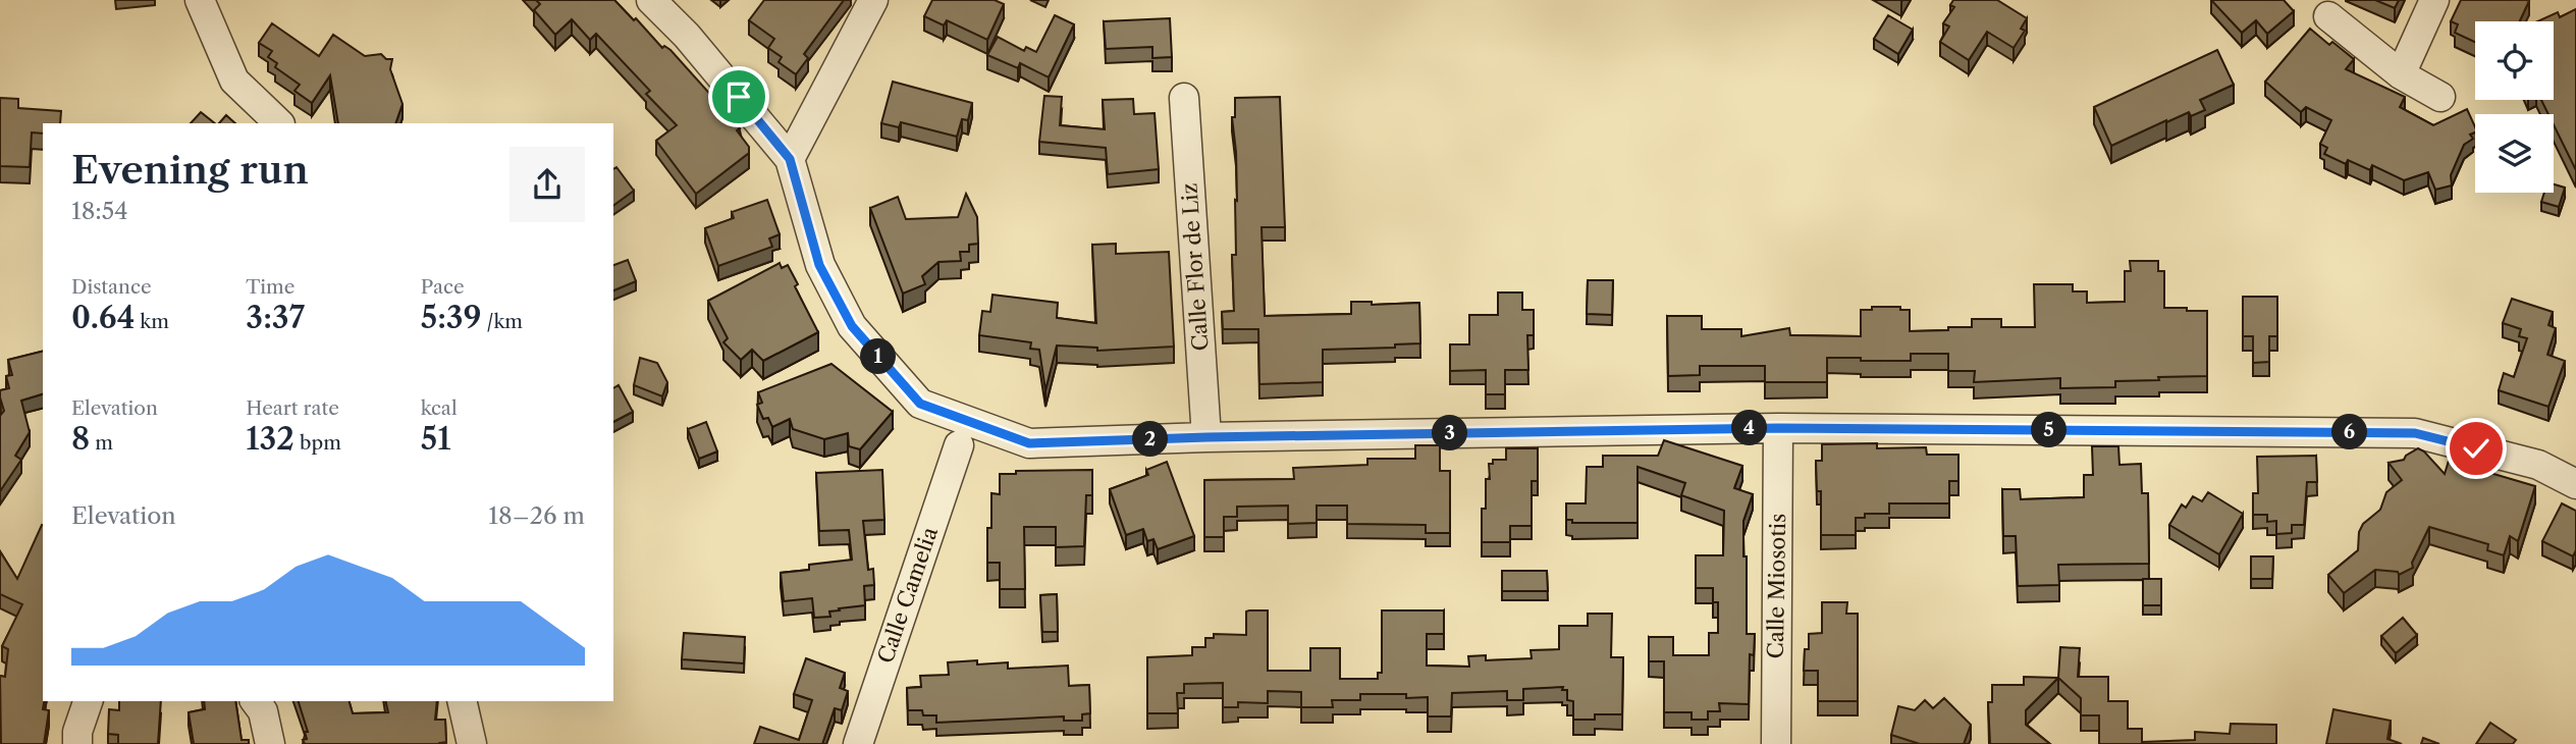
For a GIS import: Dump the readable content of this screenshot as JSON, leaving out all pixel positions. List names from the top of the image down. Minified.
{"streets":{"street":["Calle Flor de Liz","Calle Miosotis","Calle Camelia"]},"page":{"heading":["Evening run","18:54"],"stats":[["Distance","0.64 km"],["Time","3:37"],["Pace","5:39 /km"],["Elevation","8 m"],["Heart rate","132 bpm"],["kcal","51"]],"pins":["1","4","5","6","3","2"],"chart":["Elevation","18–26 m"]}}
